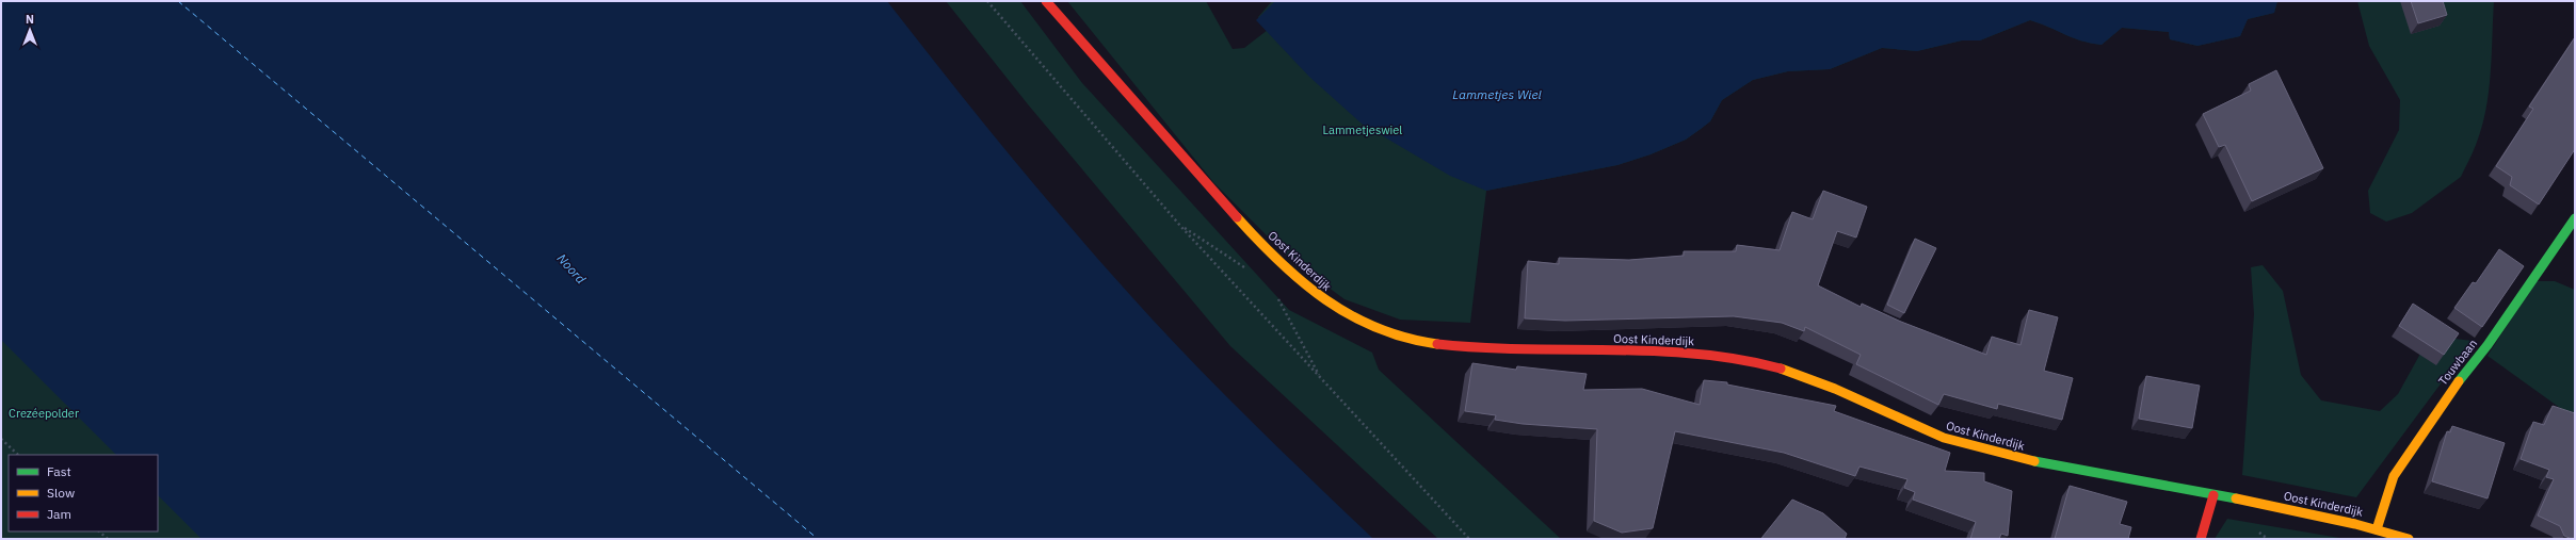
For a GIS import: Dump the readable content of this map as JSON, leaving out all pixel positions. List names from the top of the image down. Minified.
{"streets":{"street":["Oost Kinderdijk","Touwbaan"]},"crossings":[["Oost Kinderdijk","Touwbaan"]],"water":["Lammetjes Wiel","Noord"],"parks":["Lammetjeswiel","Crezéepolder"],"legend":["Fast","Slow","Jam"],"north":"top"}
